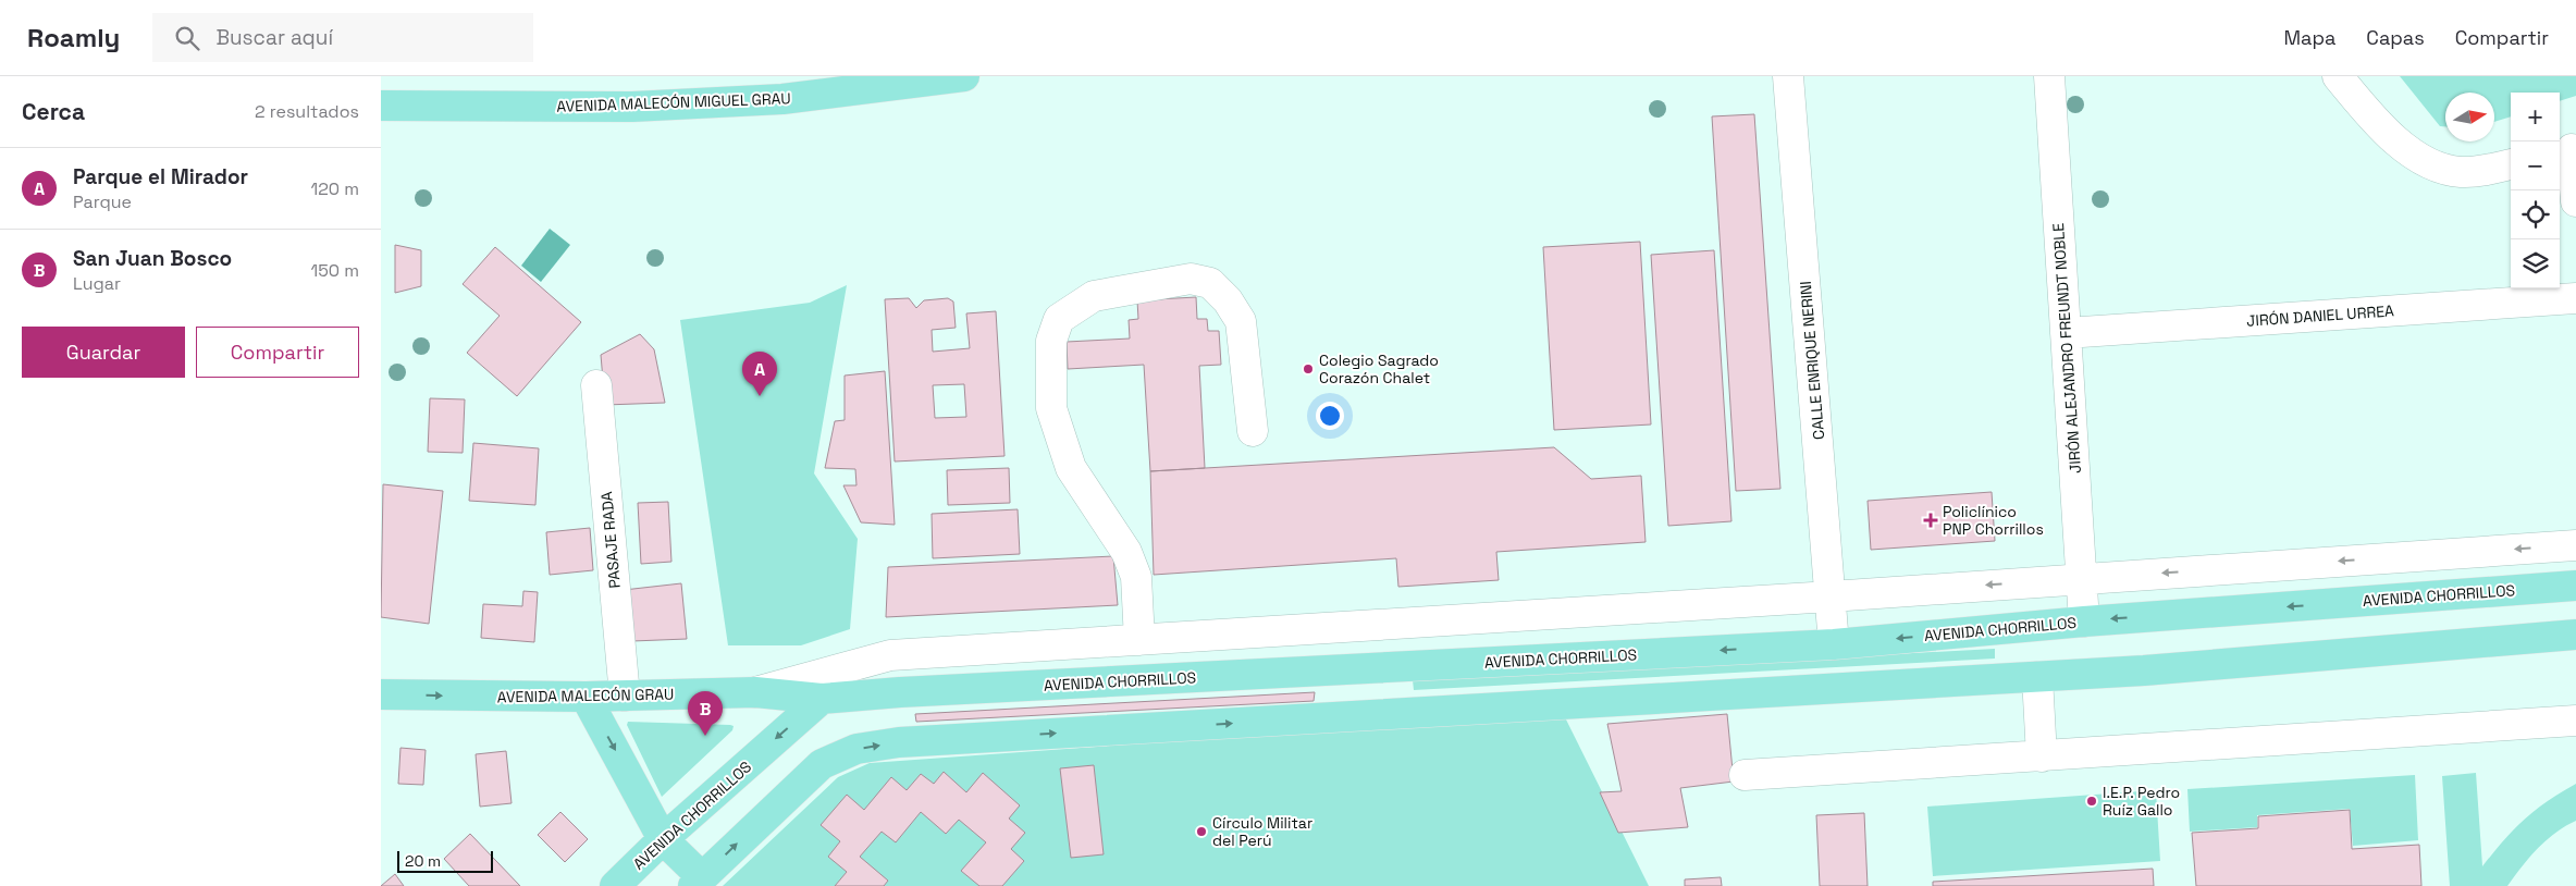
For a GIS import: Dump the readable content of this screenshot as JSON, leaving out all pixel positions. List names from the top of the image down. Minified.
{"streets":{"main road":["AVENIDA MALECÓN MIGUEL GRAU","AVENIDA CHORRILLOS","AVENIDA MALECÓN GRAU"],"street":["JIRÓN DANIEL URREA","JIRÓN ALEJANDRO FREUNDT NOBLE","CALLE ENRIQUE NERINI","PASAJE RADA"]},"crossings":[["JIRÓN DANIEL URREA","JIRÓN ALEJANDRO FREUNDT NOBLE"],["JIRÓN ALEJANDRO FREUNDT NOBLE","AVENIDA CHORRILLOS"],["CALLE ENRIQUE NERINI","AVENIDA CHORRILLOS"],["PASAJE RADA","AVENIDA MALECÓN GRAU"],["AVENIDA CHORRILLOS","AVENIDA MALECÓN GRAU"]],"one_way":["AVENIDA MALECÓN GRAU"],"places":{"other":["Colegio Sagrado Corazón Chalet","I.E.P. Pedro Ruíz Gallo","Círculo Militar del Perú"],"health":["Policlínico PNP Chorrillos"]},"scale_bar":"20 m","north":"right","page":{"header":"Roamly","search":"Buscar aquí","nav":["Mapa","Capas","Compartir"],"heading":["Cerca","2 resultados"],"map_buttons":["+","−"],"list":[{"mark":"A","name":"Parque el Mirador","note":"Parque","value":"120 m"},{"mark":"B","name":"San Juan Bosco","note":"Lugar","value":"150 m"}],"buttons":["Guardar","Compartir"],"pins":["A","B"],"scale":"20 m"}}
